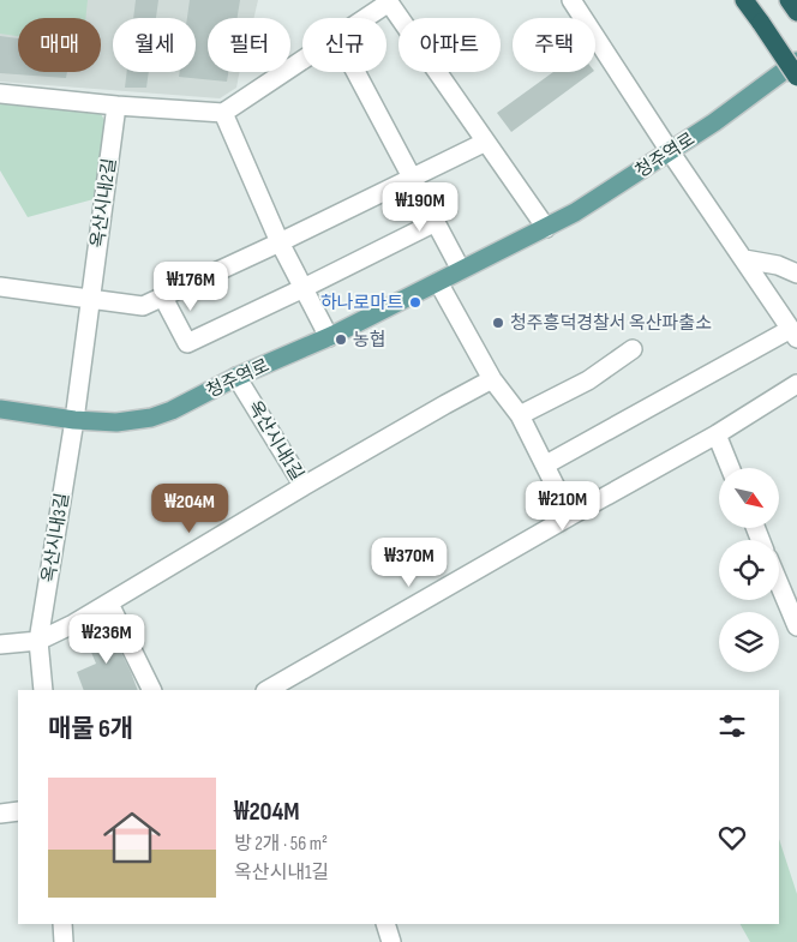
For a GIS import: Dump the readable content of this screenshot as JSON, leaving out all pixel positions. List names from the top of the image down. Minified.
{"streets":{"main road":["청주역로"],"street":["옥산시내2길","옥산시내1길","옥산시내3길"]},"crossings":[["청주역로","옥산시내2길"],["청주역로","옥산시내1길"],["청주역로","옥산시내3길"],["옥산시내2길","옥산시내3길"],["옥산시내1길","옥산시내3길"]],"places":["하나로마트","청주흥덕경찰서 옥산파출소","농협"],"north":"bottom right","page":{"chip":["매매","월세","필터","신규","아파트","주택"],"price":["₩190M","₩176M","₩210M","₩204M","₩370M","₩236M"],"heading":"매물 6개","list":[{"name":"₩204M","note":"방 2개 · 56 m² · 옥산시내1길"}]}}
